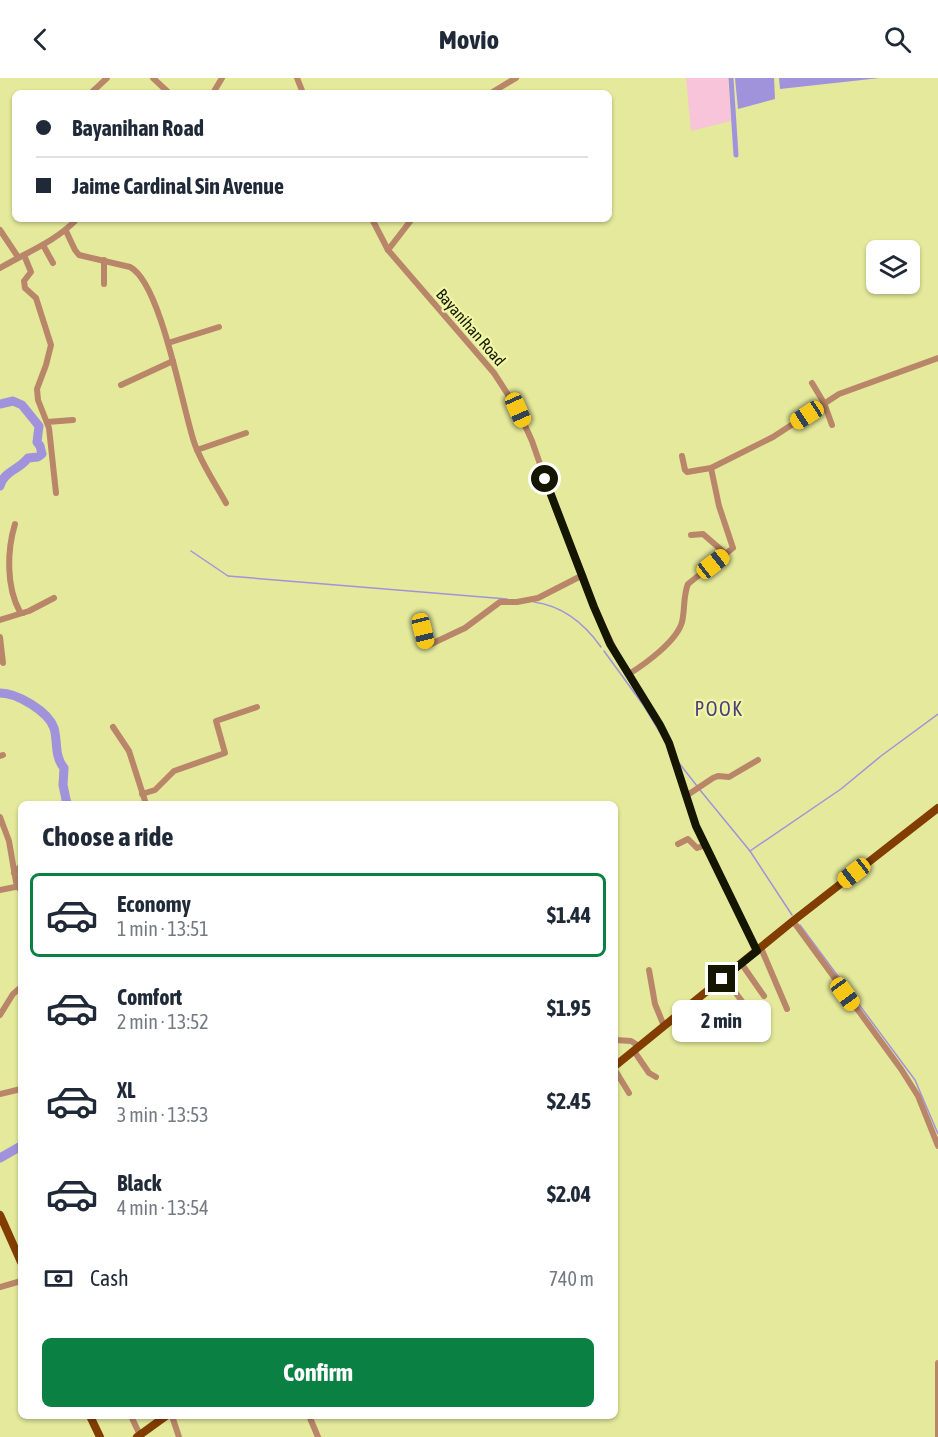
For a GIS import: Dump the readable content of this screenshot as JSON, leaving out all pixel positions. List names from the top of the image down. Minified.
{"streets":{"street":["Bayanihan Road"]},"districts":["POOK"],"page":{"header":"Movio","banner":["Bayanihan Road","Jaime Cardinal Sin Avenue"],"heading":"Choose a ride","list":[{"name":"Economy","note":"1 min · 13:51","value":"$1.44"},{"name":"Comfort","note":"2 min · 13:52","value":"$1.95"},{"name":"XL","note":"3 min · 13:53","value":"$2.45"},{"name":"Black","note":"4 min · 13:54","value":"$2.04"}],"bubble":"2 min","pay":["Cash","740 m"],"buttons":"Confirm"}}
